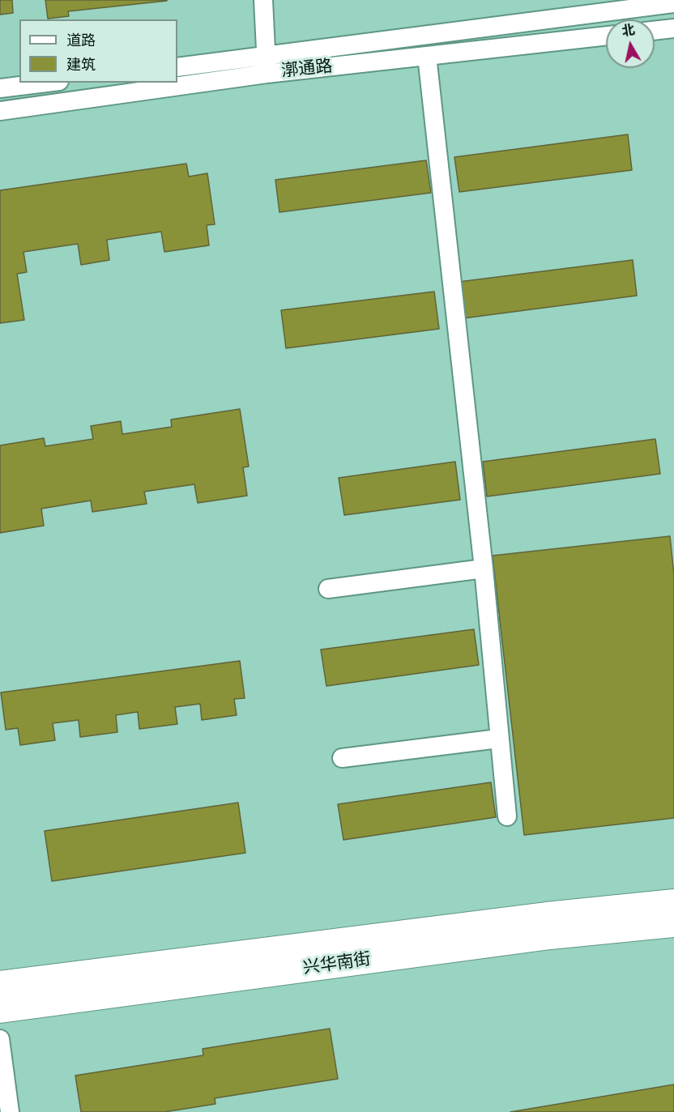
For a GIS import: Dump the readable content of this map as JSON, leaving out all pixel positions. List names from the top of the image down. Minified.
{"streets":{"main road":["兴华南街"],"street":["漷通路"]},"legend":["道路","建筑"],"north":"top"}
